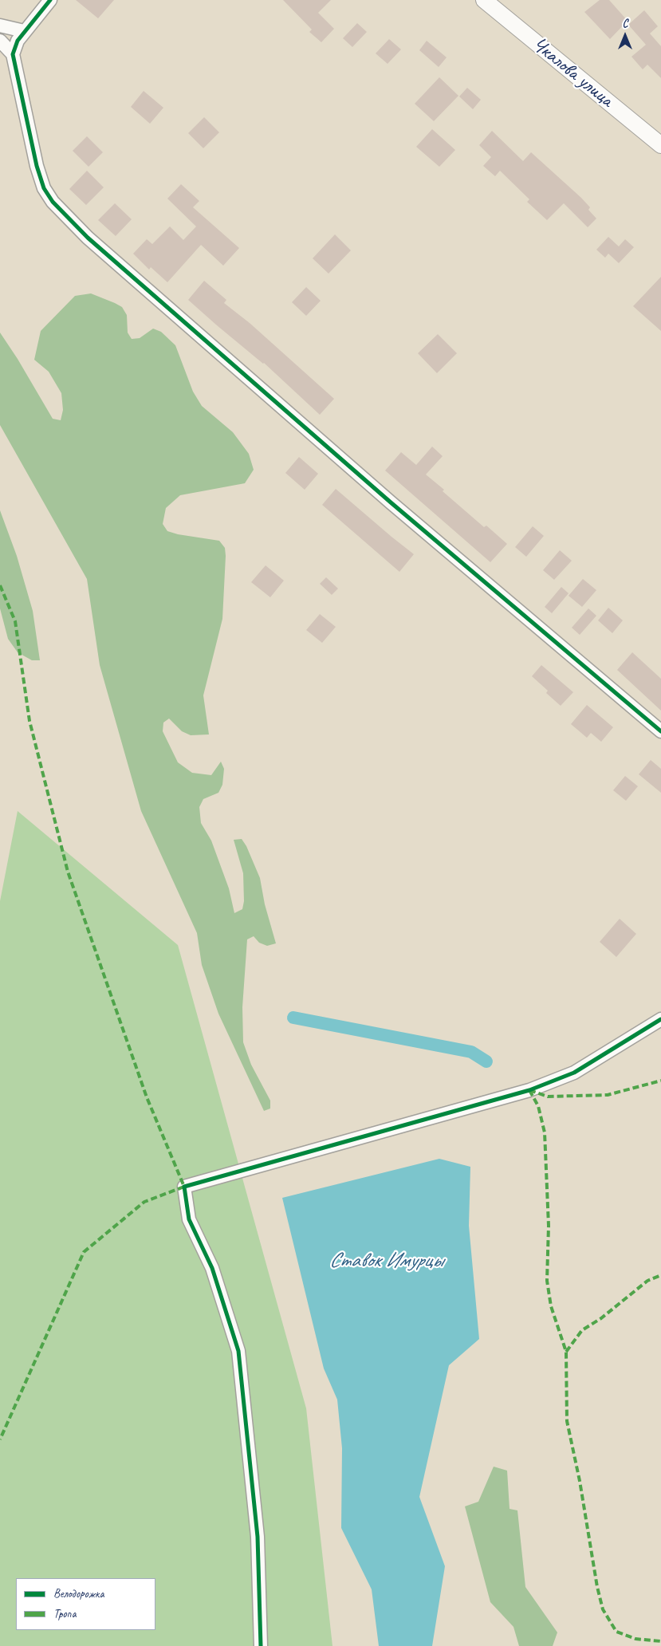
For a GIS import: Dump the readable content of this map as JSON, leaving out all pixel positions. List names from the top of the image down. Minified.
{"streets":{"main road":["Чкалова улица"]},"water":["Ставок Имурцы"],"legend":["Велодорожка","Тропа"],"north":"top"}
